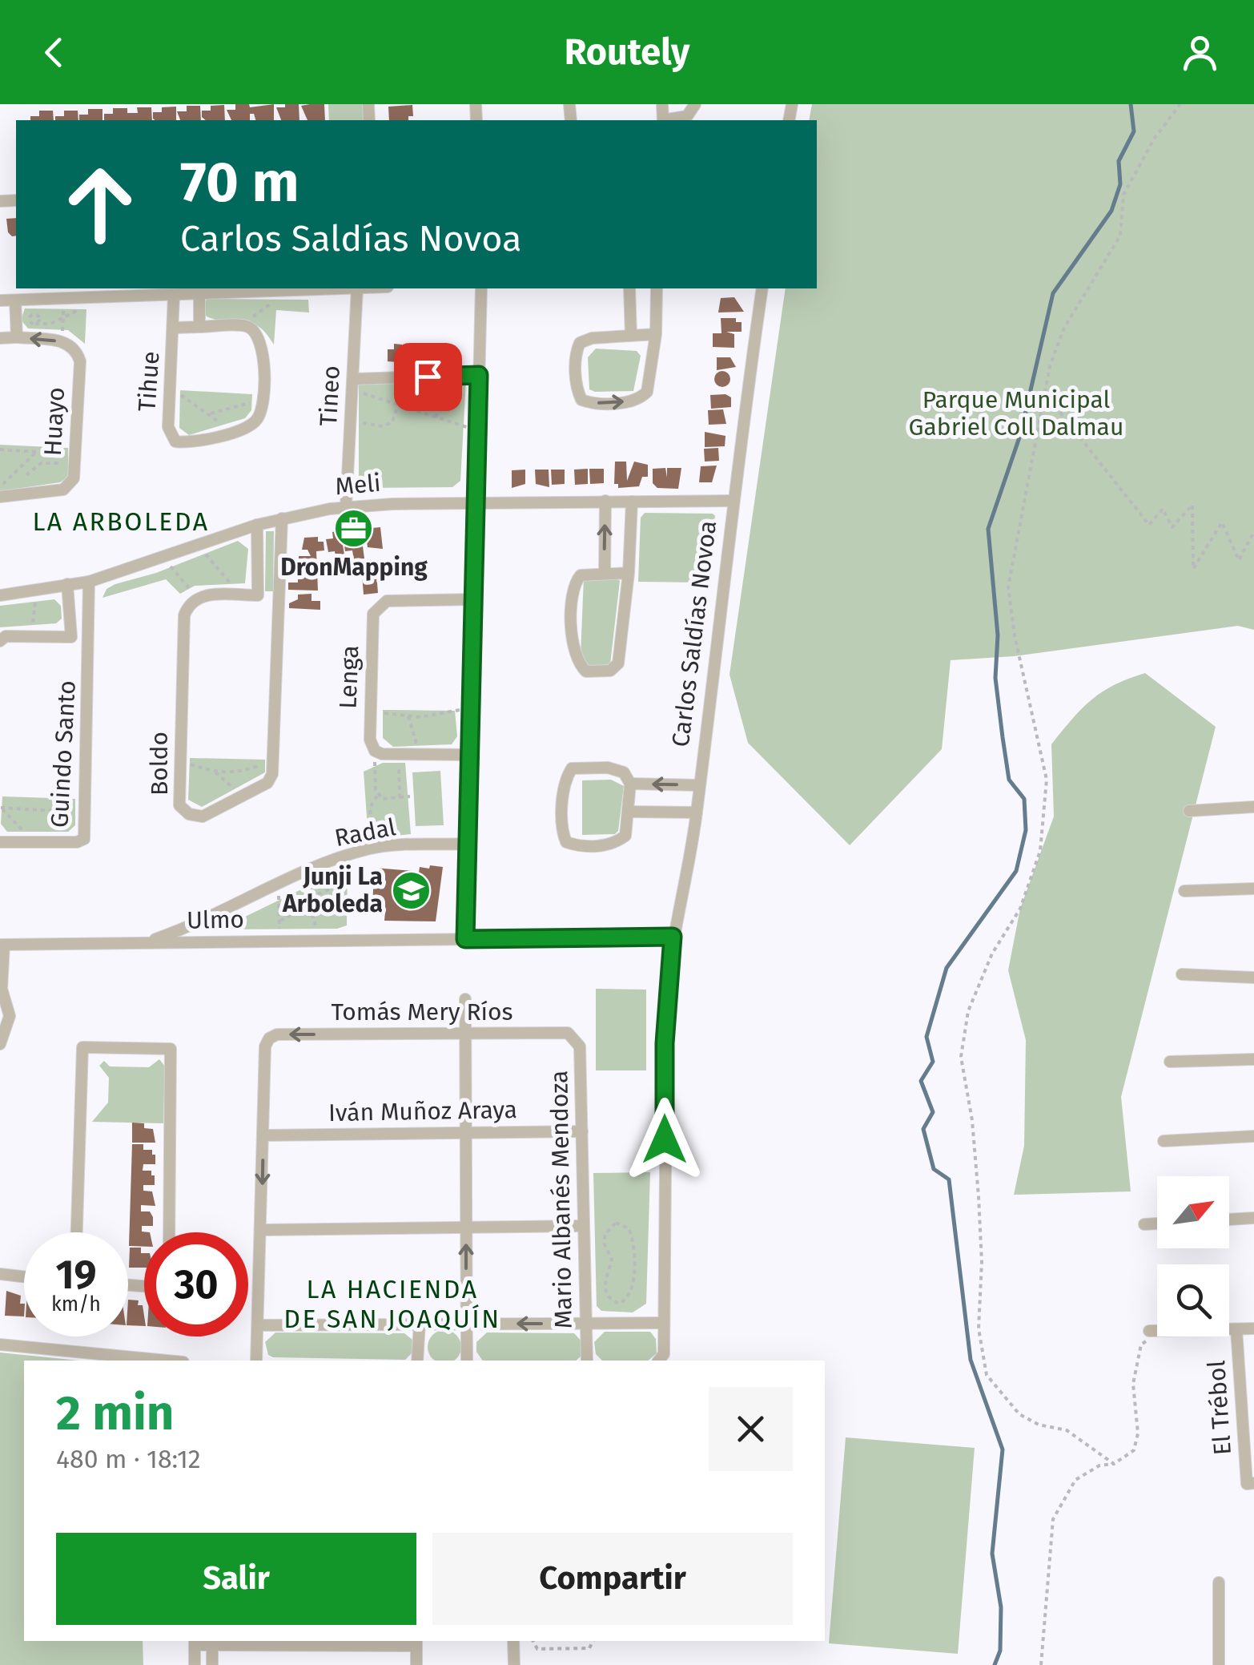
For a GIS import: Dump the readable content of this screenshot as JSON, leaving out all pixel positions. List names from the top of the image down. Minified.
{"streets":{"street":["Tihue","Tineo","Huayo","Meli","Carlos Saldías Novoa","Lenga","Guindo Santo","Boldo","Radal","Ulmo","Tomás Mery Ríos","Iván Muñoz Araya","Mario Albanés Mendoza","El Trébol"]},"crossings":[["Tineo","Meli"],["Meli","Carlos Saldías Novoa"],["Meli","Guindo Santo"],["Carlos Saldías Novoa","Ulmo"],["Radal","Ulmo"],["Tomás Mery Ríos","Iván Muñoz Araya"],["Tomás Mery Ríos","Mario Albanés Mendoza"],["Iván Muñoz Araya","Mario Albanés Mendoza"]],"districts":["LA ARBOLEDA","LA HACIENDA DE SAN JOAQUÍN"],"parks":["Parque Municipal Gabriel Coll Dalmau"],"places":{"office":["DronMapping"],"school or university":["Junji La Arboleda"]},"north":"top right","page":{"header":"Routely","turn":["70 m","Carlos Saldías Novoa"],"speed":"19 km/h","limit":"30","heading":["2 min","480 m · 18:12"],"buttons":["Salir","Compartir"]}}
